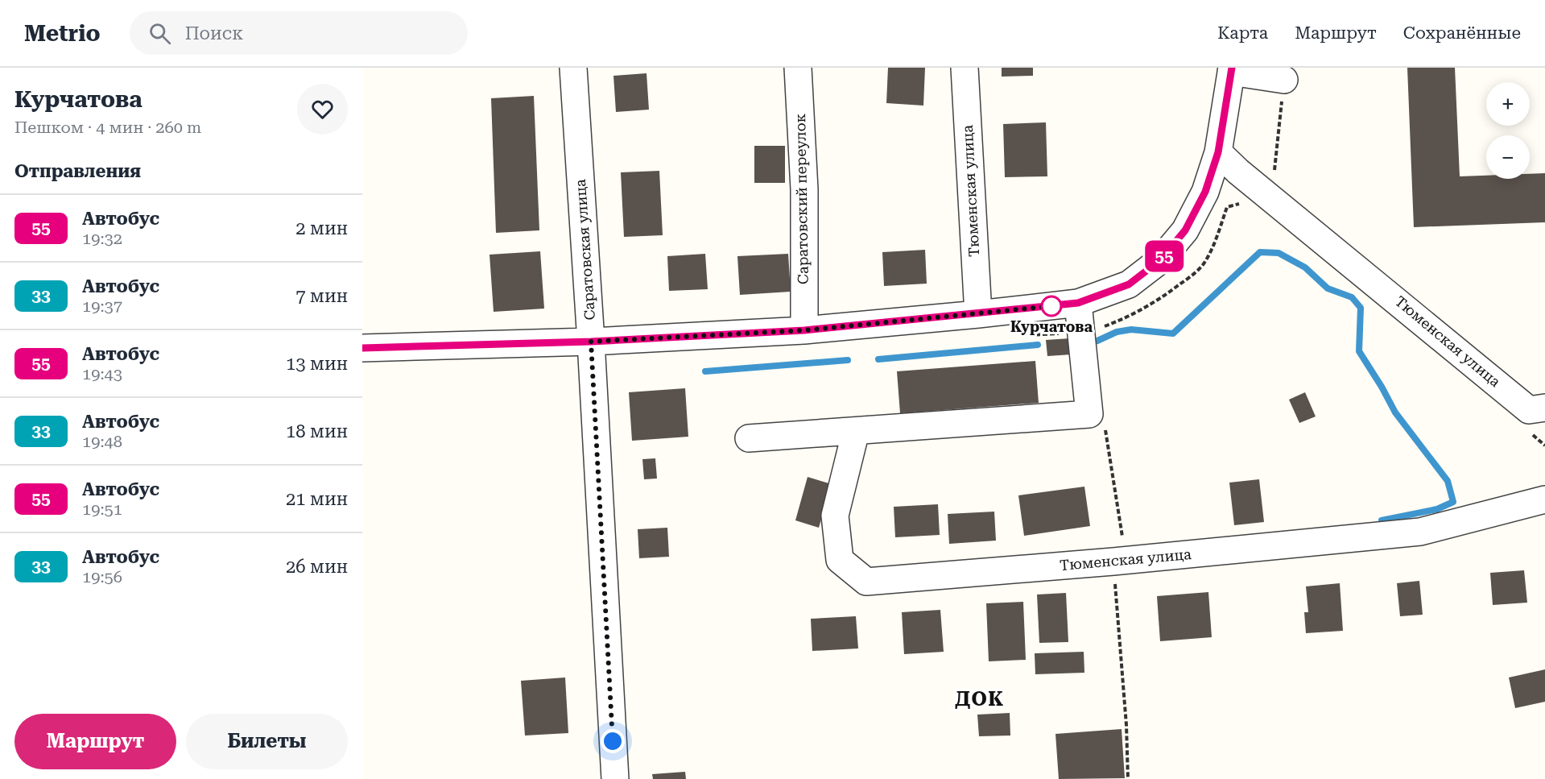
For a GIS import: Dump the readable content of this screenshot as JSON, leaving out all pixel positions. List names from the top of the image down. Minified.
{"streets":{"street":["Тюменская улица","Саратовский переулок","Саратовская улица"]},"districts":["ДОК"],"places":["Курчатова"],"lines":["bus line 55"],"page":{"header":"Metrio","search":"Поиск","nav":["Карта","Маршрут","Сохранённые"],"heading":[["Курчатова","Пешком · 4 мин · 260 m"],"Отправления"],"on_map":"55","map_buttons":["+","−"],"list":[{"mark":"55","name":"Автобус","note":"19:32","value":"2 мин"},{"mark":"33","name":"Автобус","note":"19:37","value":"7 мин"},{"mark":"55","name":"Автобус","note":"19:43","value":"13 мин"},{"mark":"33","name":"Автобус","note":"19:48","value":"18 мин"},{"mark":"55","name":"Автобус","note":"19:51","value":"21 мин"},{"mark":"33","name":"Автобус","note":"19:56","value":"26 мин"}],"buttons":["Маршрут","Билеты"]}}
